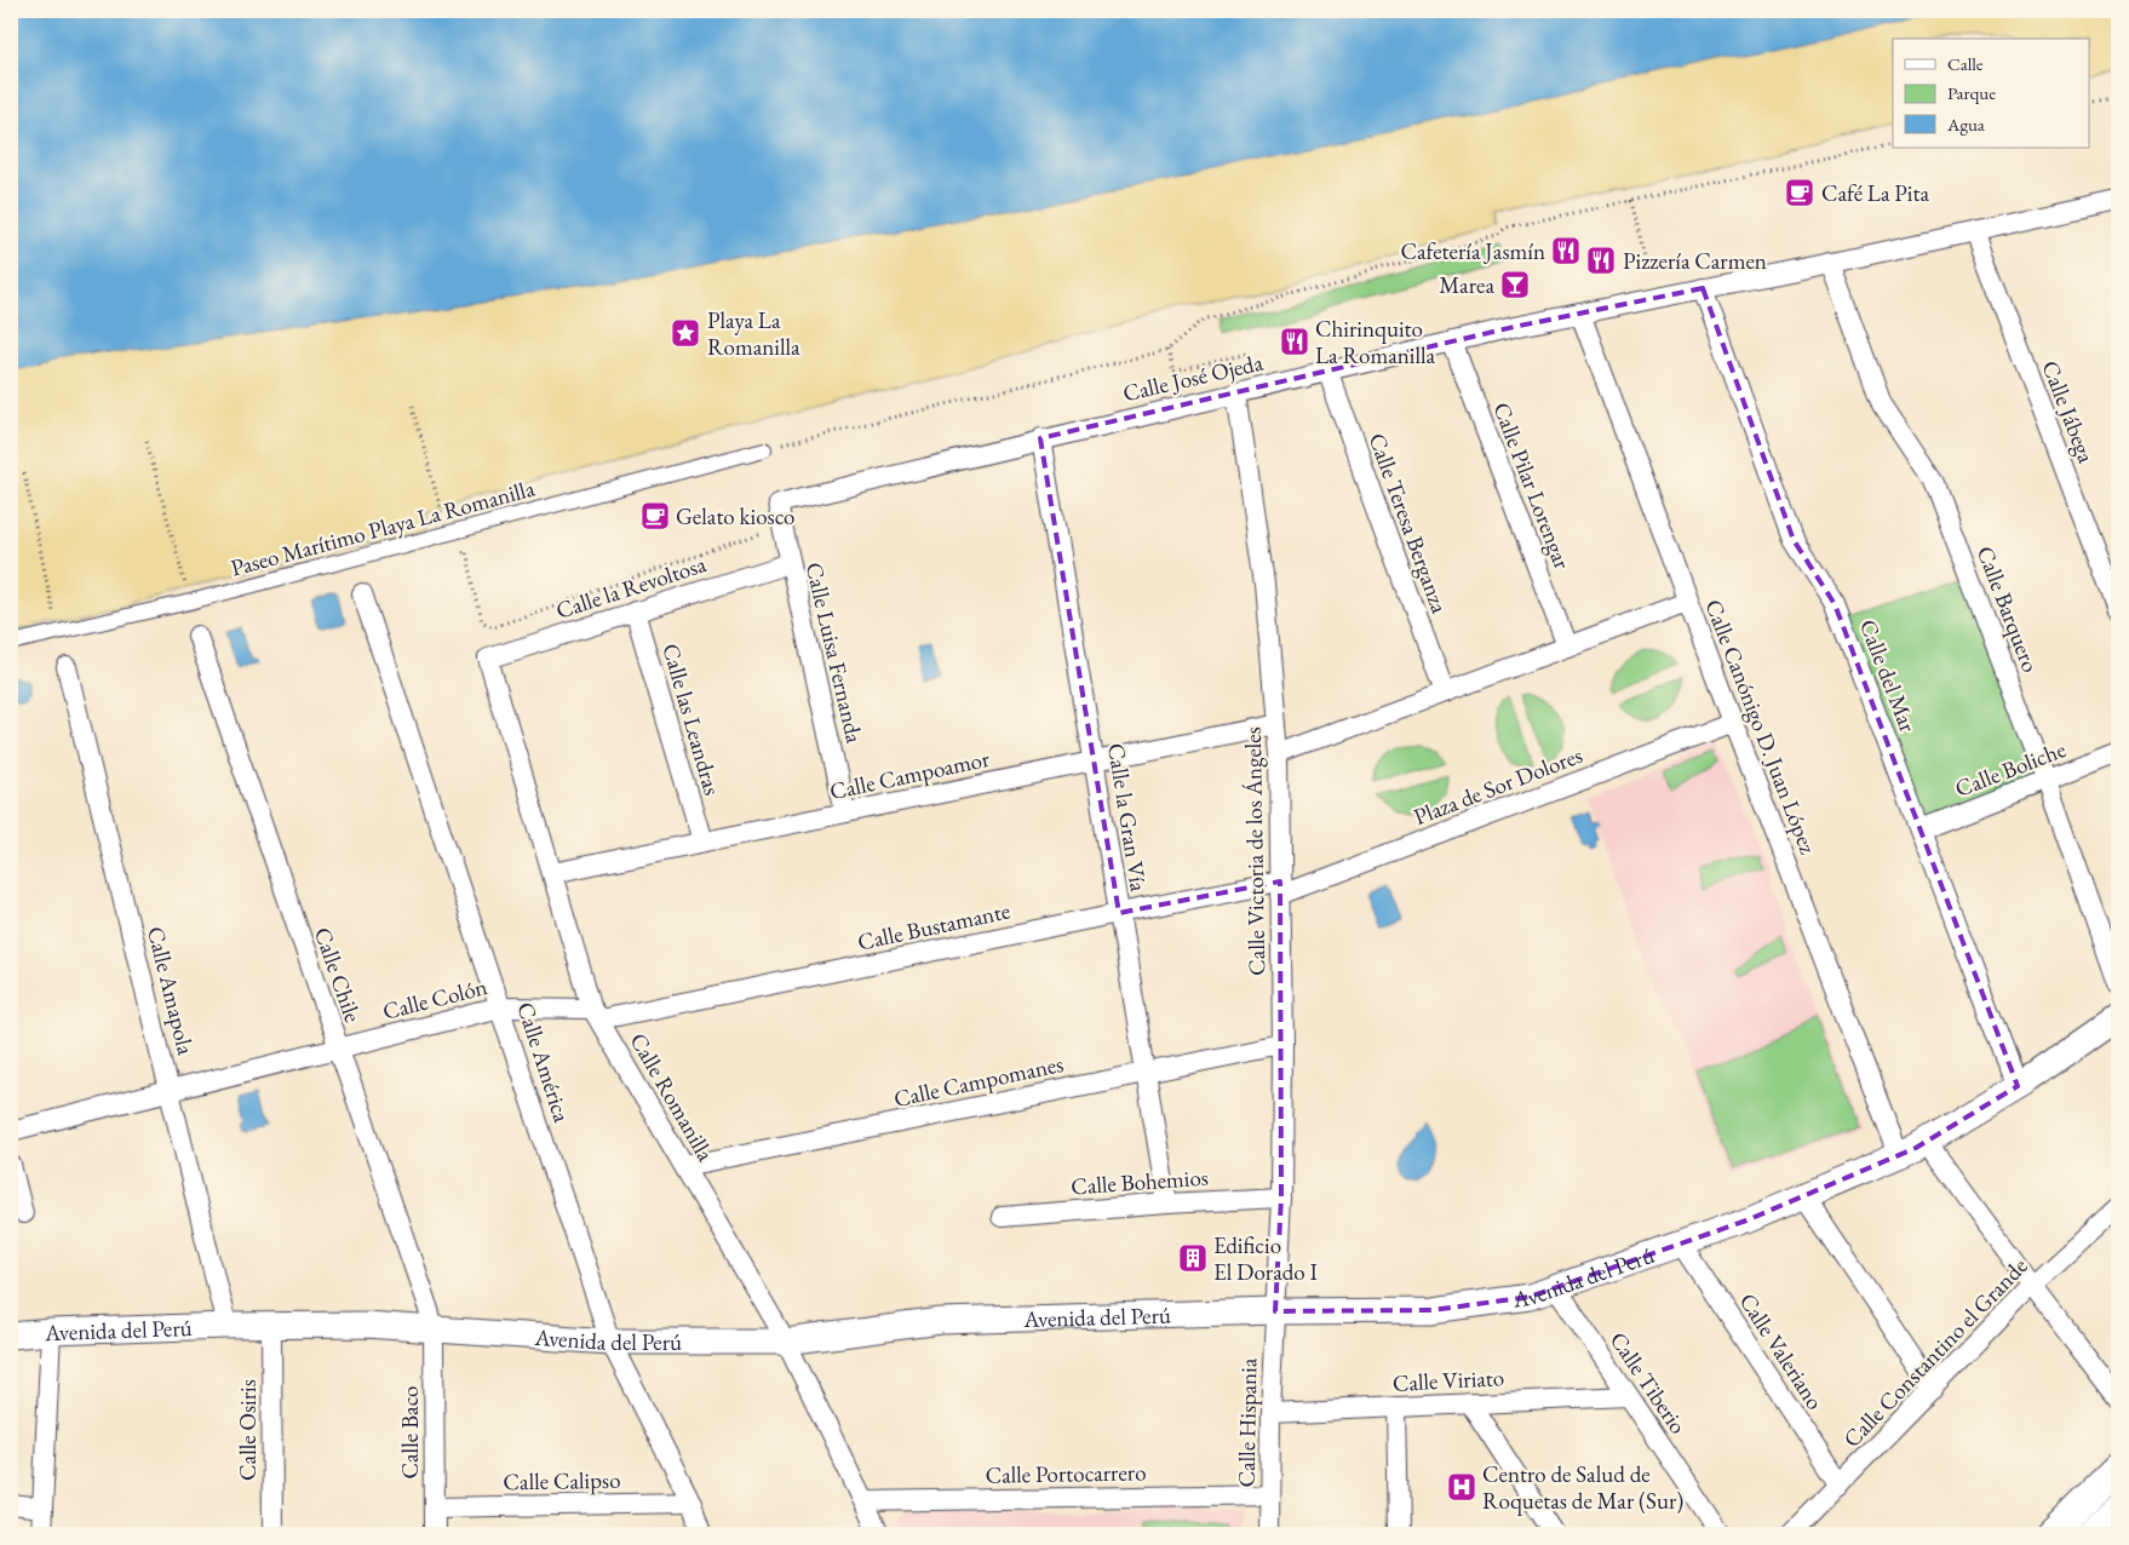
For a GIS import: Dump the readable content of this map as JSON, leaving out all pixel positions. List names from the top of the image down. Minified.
{"streets":{"street":["Calle José Ojeda","Calle Jábega","Calle Pilar Lorengar","Calle Teresa Berganza","Paseo Marítimo Playa La Romanilla","Calle la Revoltosa","Calle Barquero","Calle Luisa Fernanda","Calle del Mar","Calle las Leandras","Calle Canónigo D. Juan López","Calle Boliche","Calle Campoamor","Plaza de Sor Dolores","Calle la Gran Vía","Calle Victoria de los Ángeles","Calle Bustamante","Calle Chile","Calle Amapola","Calle Colón","Calle América","Calle Campomanes","Calle Romanilla","Calle Bohemios","Avenida del Perú","Calle Valeriano","Calle Constantino el Grande","Calle Viriato","Calle Tiberio","Calle Hispania","Calle Osiris","Calle Baco","Calle Portocarrero","Calle Calipso"]},"crossings":[["Calle José Ojeda","Calle Jábega"],["Calle José Ojeda","Calle Pilar Lorengar"],["Calle José Ojeda","Calle Teresa Berganza"],["Calle José Ojeda","Calle Barquero"],["Calle José Ojeda","Calle Luisa Fernanda"],["Calle José Ojeda","Calle del Mar"],["Calle José Ojeda","Calle Canónigo D. Juan López"],["Calle José Ojeda","Calle la Gran Vía"],["Calle José Ojeda","Calle Victoria de los Ángeles"],["Calle la Revoltosa","Calle Luisa Fernanda"],["Calle la Revoltosa","Calle las Leandras"],["Calle la Revoltosa","Calle Romanilla"],["Calle Barquero","Calle Boliche"],["Calle Luisa Fernanda","Calle Campoamor"],["Calle del Mar","Calle Boliche"],["Calle del Mar","Avenida del Perú"],["Calle las Leandras","Calle Campoamor"],["Calle Canónigo D. Juan López","Plaza de Sor Dolores"],["Calle Canónigo D. Juan López","Avenida del Perú"],["Calle Campoamor","Calle la Gran Vía"],["Calle Campoamor","Calle Victoria de los Ángeles"],["Calle Campoamor","Calle Romanilla"],["Plaza de Sor Dolores","Calle Victoria de los Ángeles"],["Plaza de Sor Dolores","Calle Bustamante"],["Calle la Gran Vía","Calle Bustamante"],["Calle la Gran Vía","Calle Campomanes"],["Calle la Gran Vía","Calle Bohemios"],["Calle Victoria de los Ángeles","Calle Bustamante"],["Calle Victoria de los Ángeles","Calle Campomanes"],["Calle Victoria de los Ángeles","Calle Bohemios"],["Calle Victoria de los Ángeles","Avenida del Perú"],["Calle Victoria de los Ángeles","Calle Hispania"],["Calle Bustamante","Calle Colón"],["Calle Bustamante","Calle Romanilla"],["Calle Chile","Calle Colón"],["Calle Chile","Avenida del Perú"],["Calle Chile","Calle Baco"],["Calle Amapola","Calle Colón"],["Calle Amapola","Avenida del Perú"],["Calle Colón","Calle América"],["Calle Colón","Calle Romanilla"],["Calle América","Avenida del Perú"],["Calle América","Calle Calipso"],["Calle Campomanes","Calle Romanilla"],["Calle Romanilla","Avenida del Perú"],["Calle Romanilla","Calle Portocarrero"],["Avenida del Perú","Calle Valeriano"],["Avenida del Perú","Calle Tiberio"],["Avenida del Perú","Calle Hispania"],["Avenida del Perú","Calle Osiris"],["Avenida del Perú","Calle Baco"],["Calle Valeriano","Calle Constantino el Grande"],["Calle Viriato","Calle Tiberio"],["Calle Viriato","Calle Hispania"],["Calle Hispania","Calle Portocarrero"],["Calle Baco","Calle Calipso"]],"places":{"cafe":["Café La Pita","Gelato kiosco"],"restaurant":["Cafetería Jasmín","Pizzería Carmen","Chirinquito La Romanilla"],"bar":["Marea"],"place":["Playa La Romanilla"],"building":["Edificio El Dorado I"],"hospital":["Centro de Salud de Roquetas de Mar (Sur)"]},"legend":["Calle","Parque","Agua"]}
